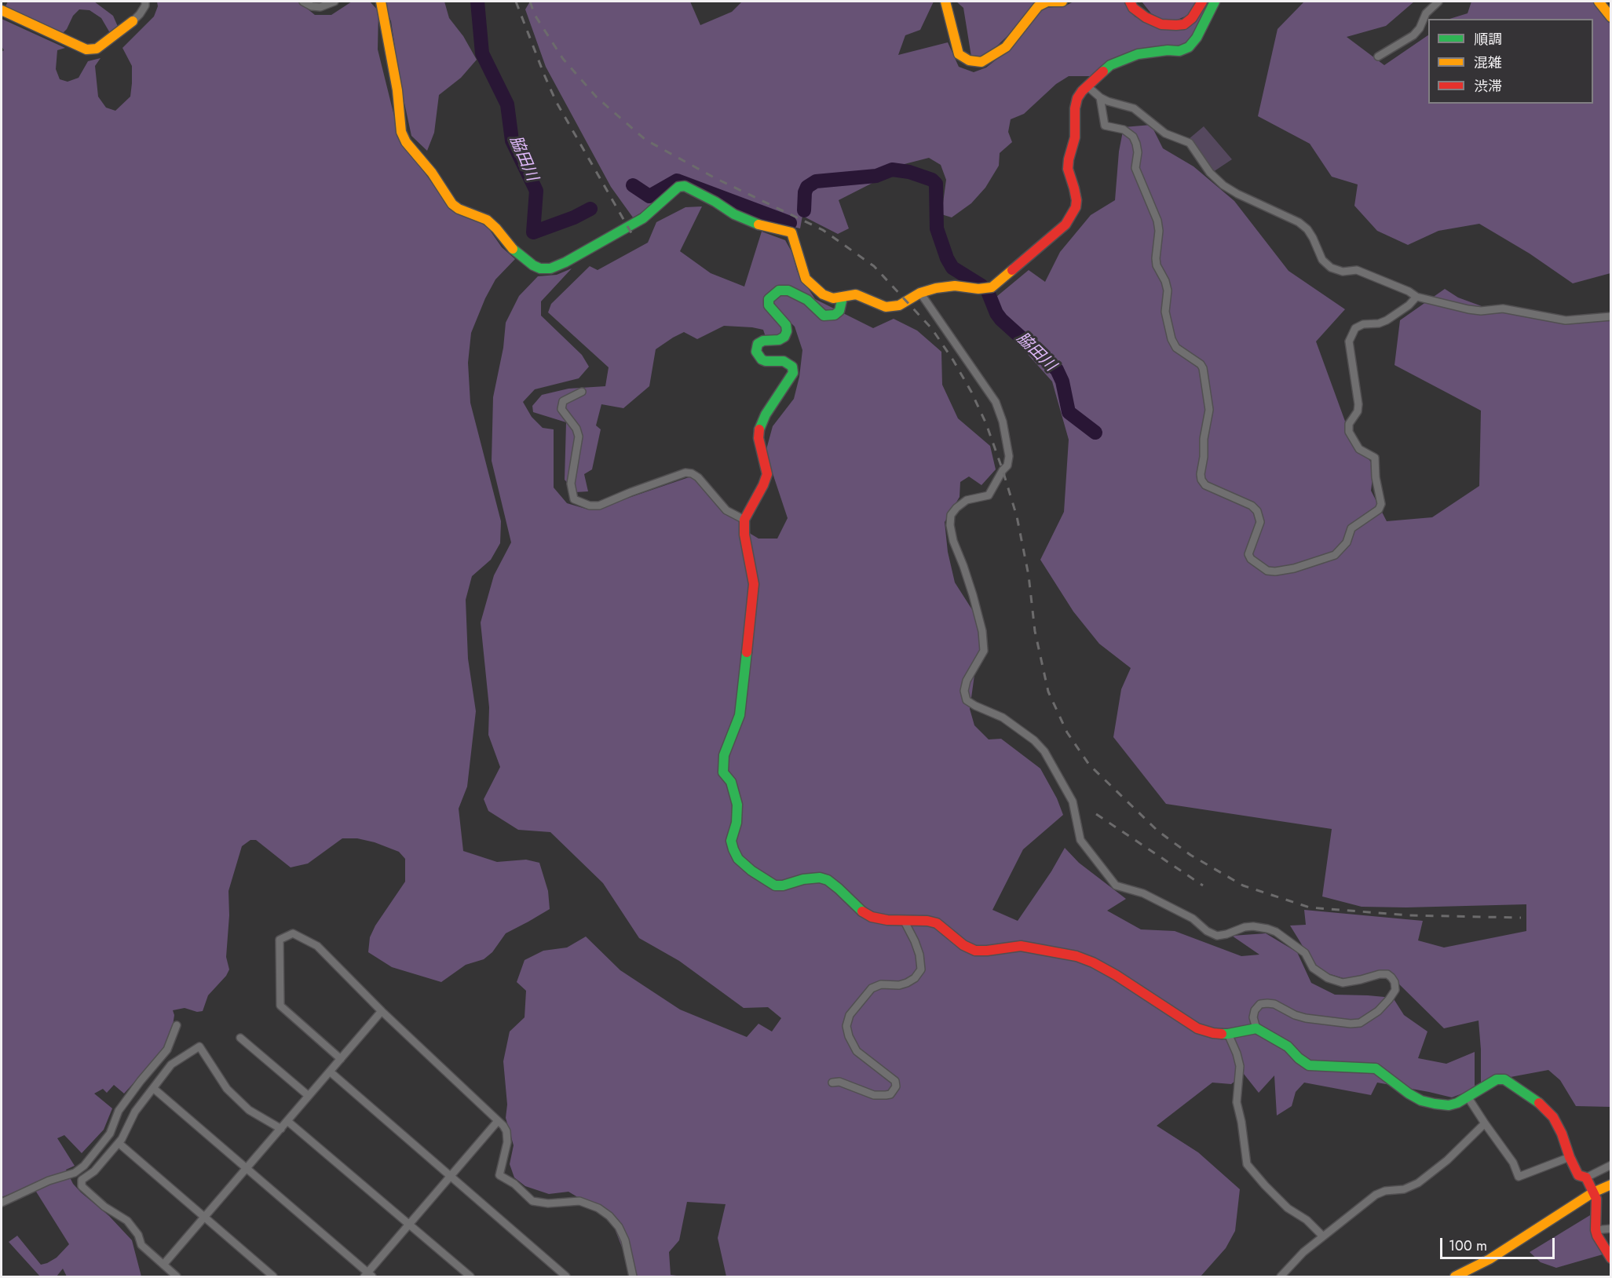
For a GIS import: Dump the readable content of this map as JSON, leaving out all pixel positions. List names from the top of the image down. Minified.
{"water":["脇田川"],"legend":["順調","混雑","渋滞"],"scale_bar":"100 m"}
